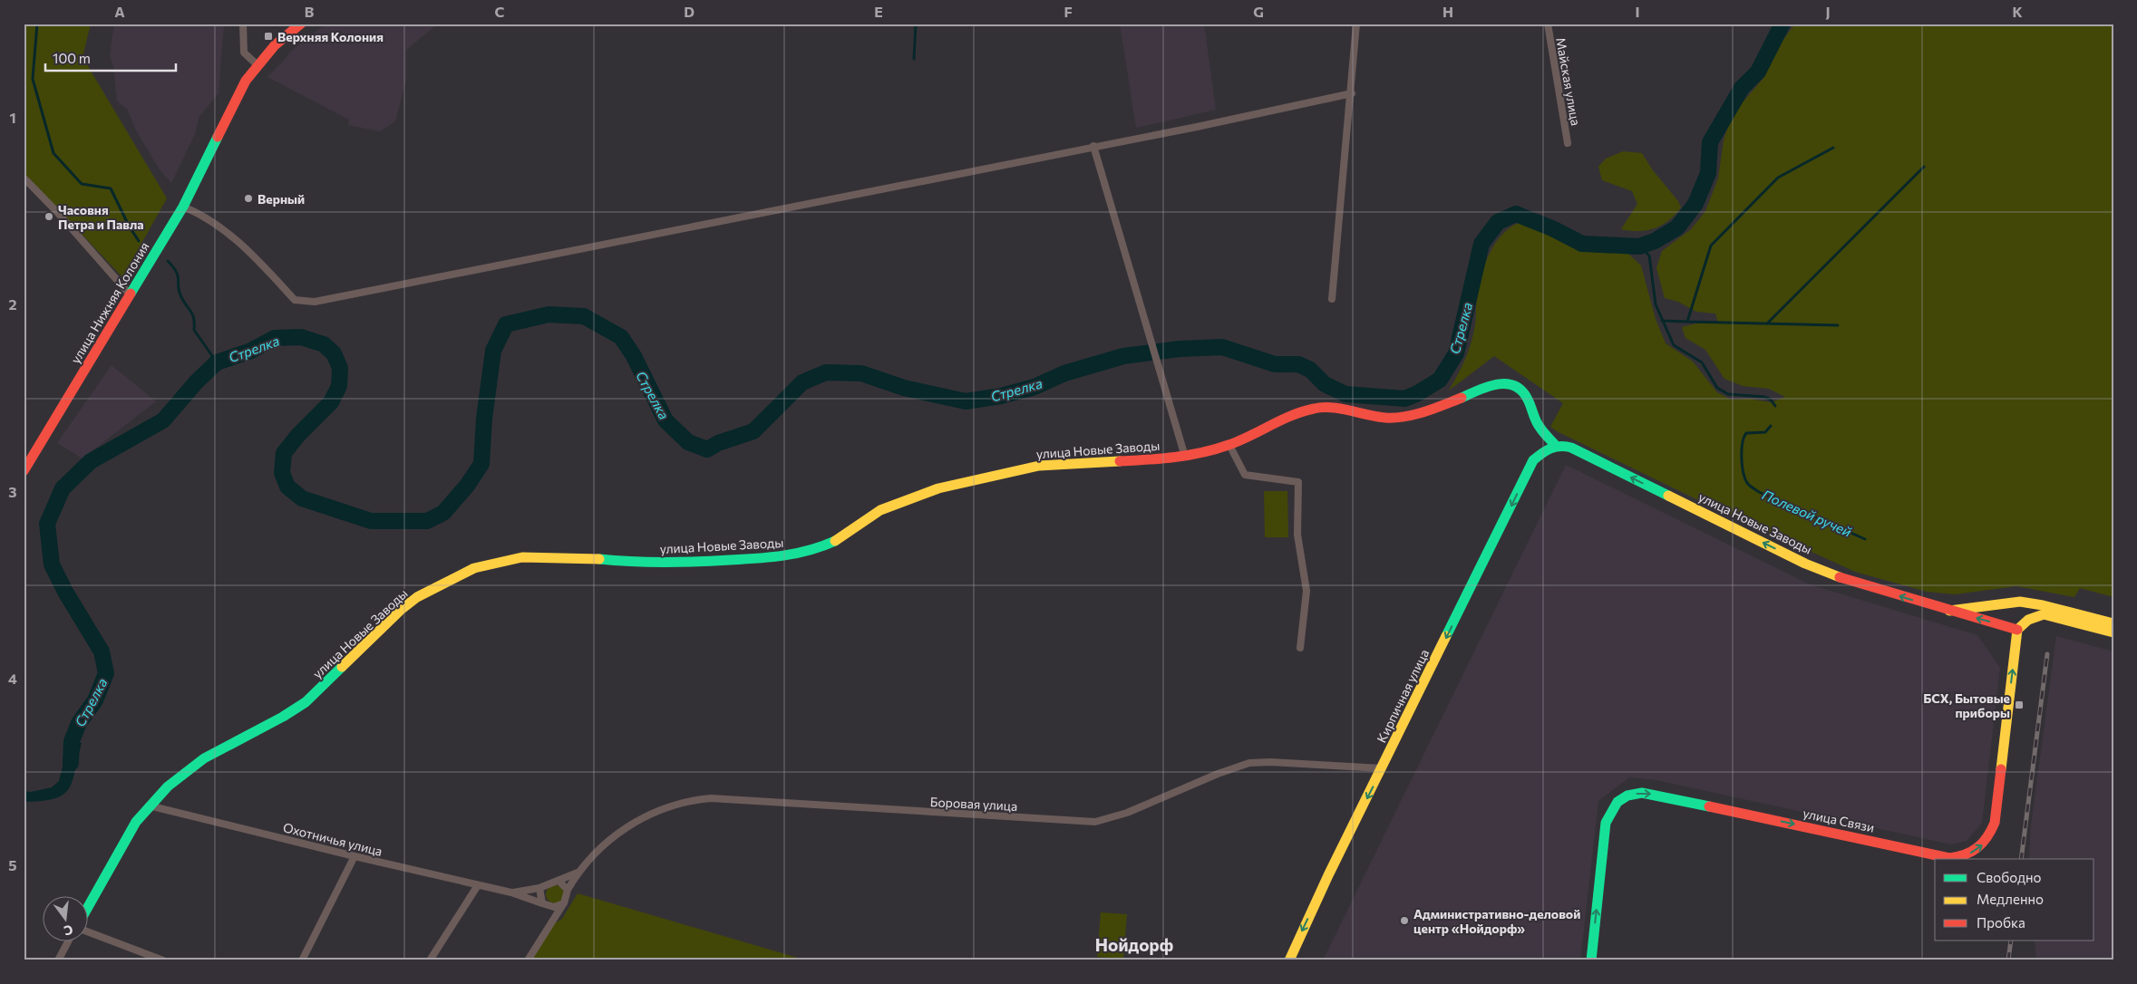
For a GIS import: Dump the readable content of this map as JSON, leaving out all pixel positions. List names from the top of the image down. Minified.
{"streets":{"street":["Майская улица","улица Нижняя Колония","улица Новые Заводы","Кирпичная улица","Боровая улица","улица Связи","Охотничья улица"]},"crossings":[["улица Новые Заводы","Кирпичная улица"],["улица Новые Заводы","улица Связи"],["улица Новые Заводы","Охотничья улица"],["Кирпичная улица","Боровая улица"],["Боровая улица","Охотничья улица"]],"one_way":["Кирпичная улица"],"districts":["Нойдорф"],"water":["Стрелка","Полевой ручей"],"places":{"transit":["Верхняя Колония","БСХ, Бытовые приборы"],"other":["Верный","Часовня Петра и Павла","Административно-деловой центр «Нойдорф»"]},"legend":["Свободно","Медленно","Пробка"],"scale_bar":"100 m","north":"bottom","grid":{"columns":["A","B","C","D","E","F","G","H","I","J","K"],"rows":["1","2","3","4","5"]}}
